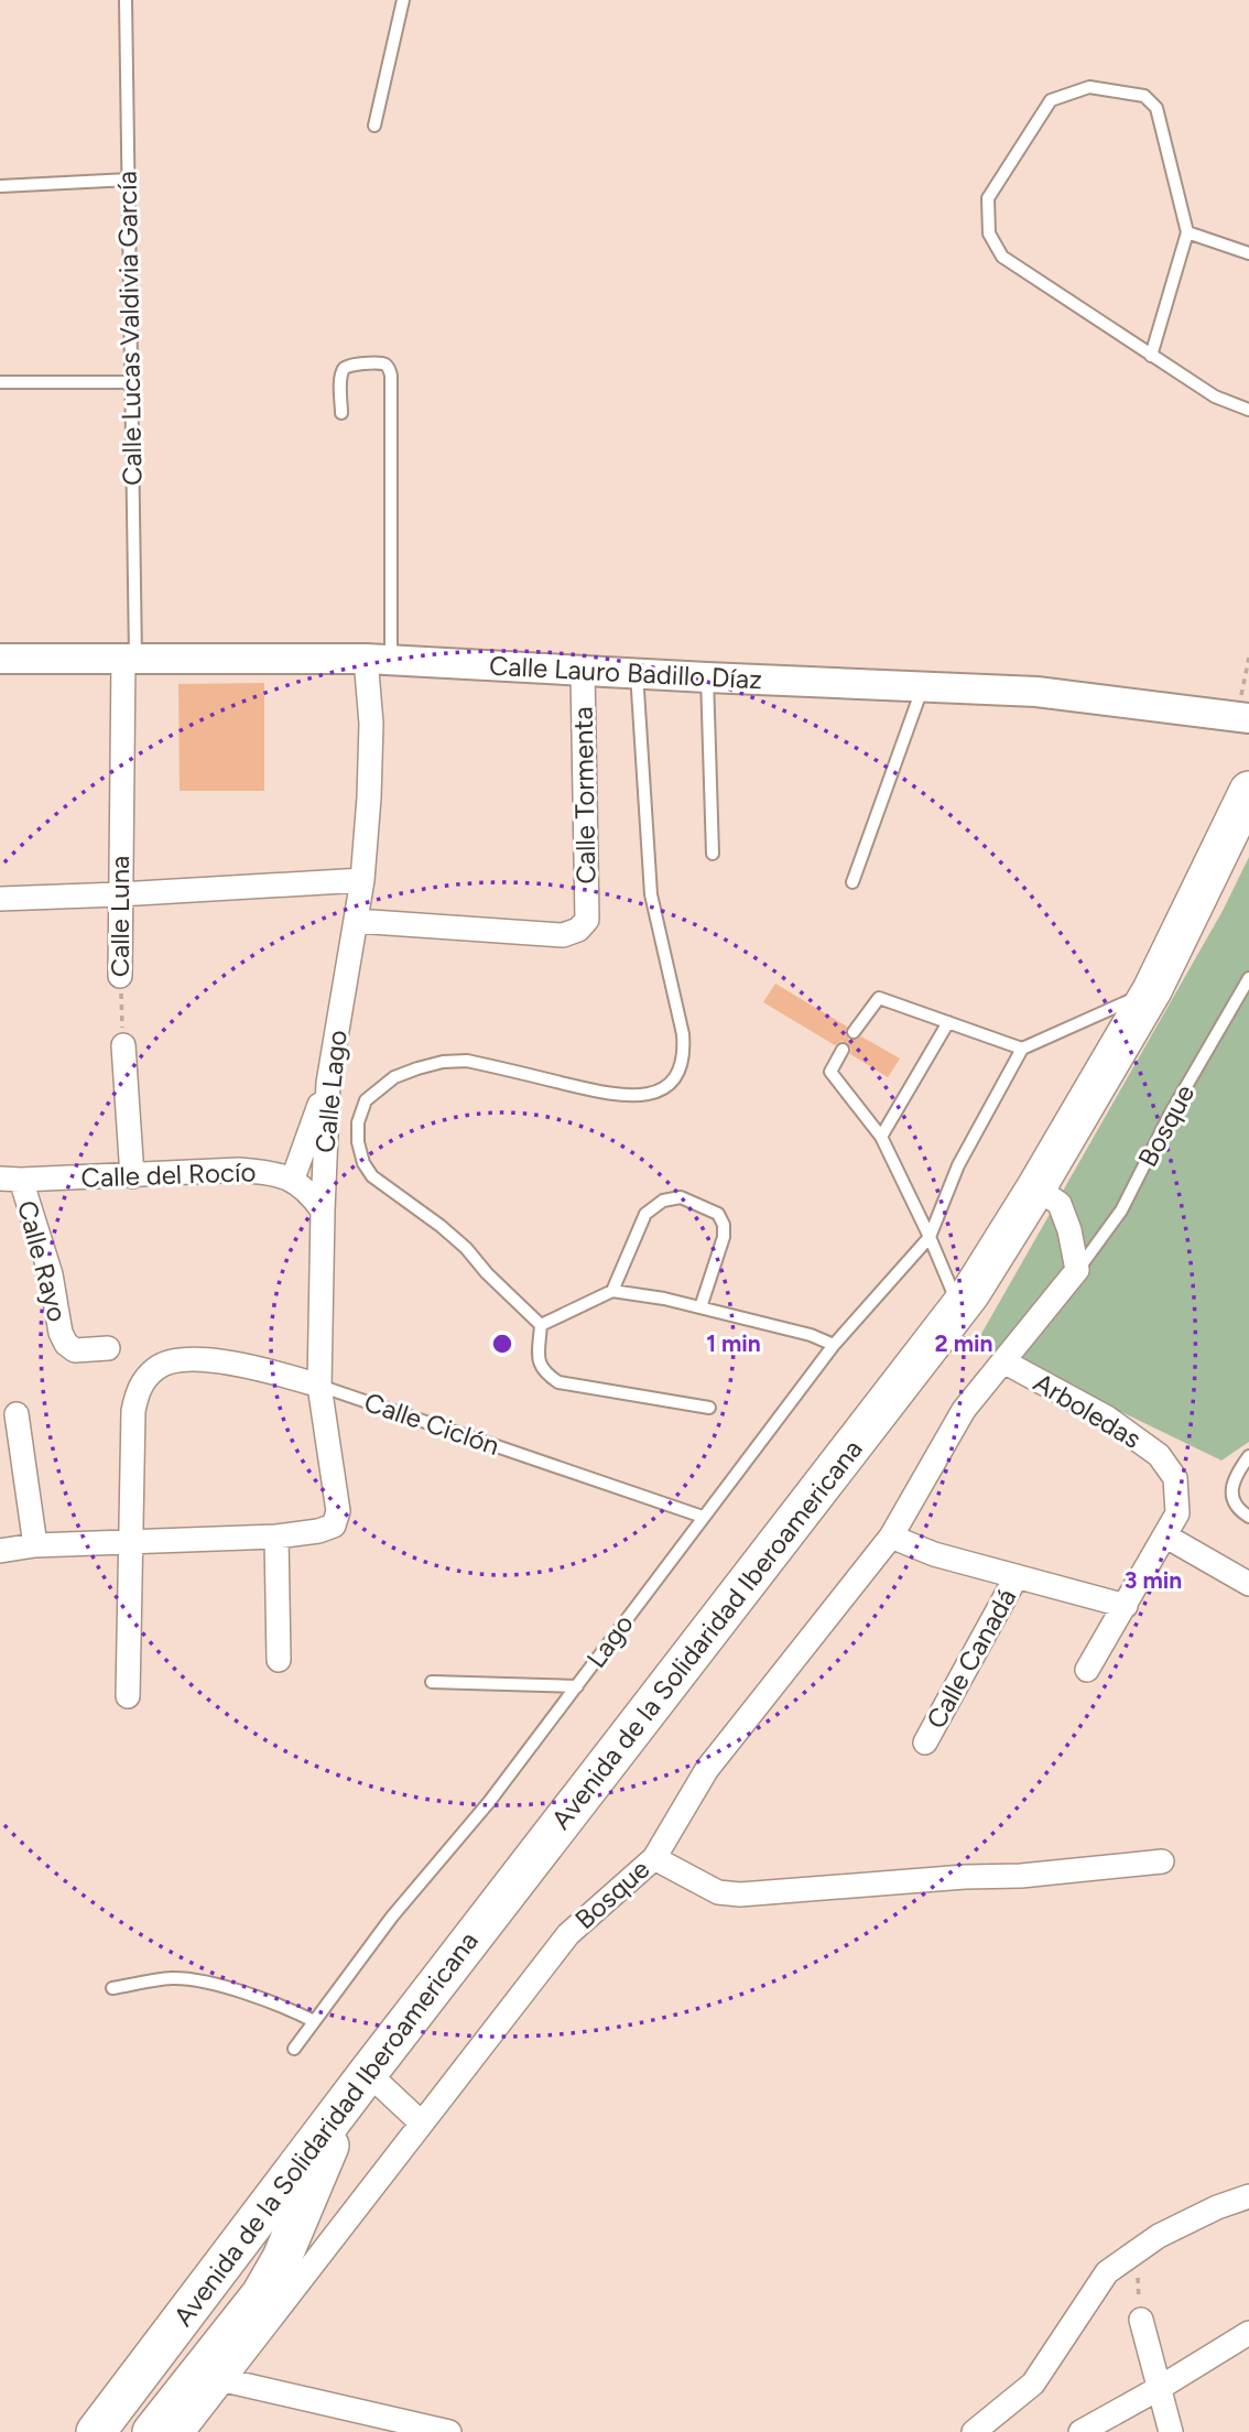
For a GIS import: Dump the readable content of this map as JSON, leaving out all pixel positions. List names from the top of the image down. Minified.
{"streets":{"highway":["Avenida de la Solidaridad Iberoamericana"],"street":["Calle Lauro Badillo Díaz","Calle Tormenta","Calle Luna","Calle Lago","Bosque","Calle del Rocío","Calle Rayo","Arboledas","Calle Ciclón","Calle Canadá"],"lane":["Calle Lucas Valdivia García","Lago"]},"crossings":[["Calle Lucas Valdivia García","Calle Lauro Badillo Díaz"],["Calle Lucas Valdivia García","Calle Luna"],["Calle Lauro Badillo Díaz","Calle Tormenta"],["Calle Lauro Badillo Díaz","Calle Luna"],["Calle Lauro Badillo Díaz","Calle Lago"],["Calle Tormenta","Calle Lago"],["Calle Lago","Calle del Rocío"],["Calle Lago","Calle Ciclón"],["Bosque","Arboledas"],["Calle del Rocío","Calle Rayo"],["Calle Ciclón","Lago"]],"rings":["1 min","2 min","3 min"]}
